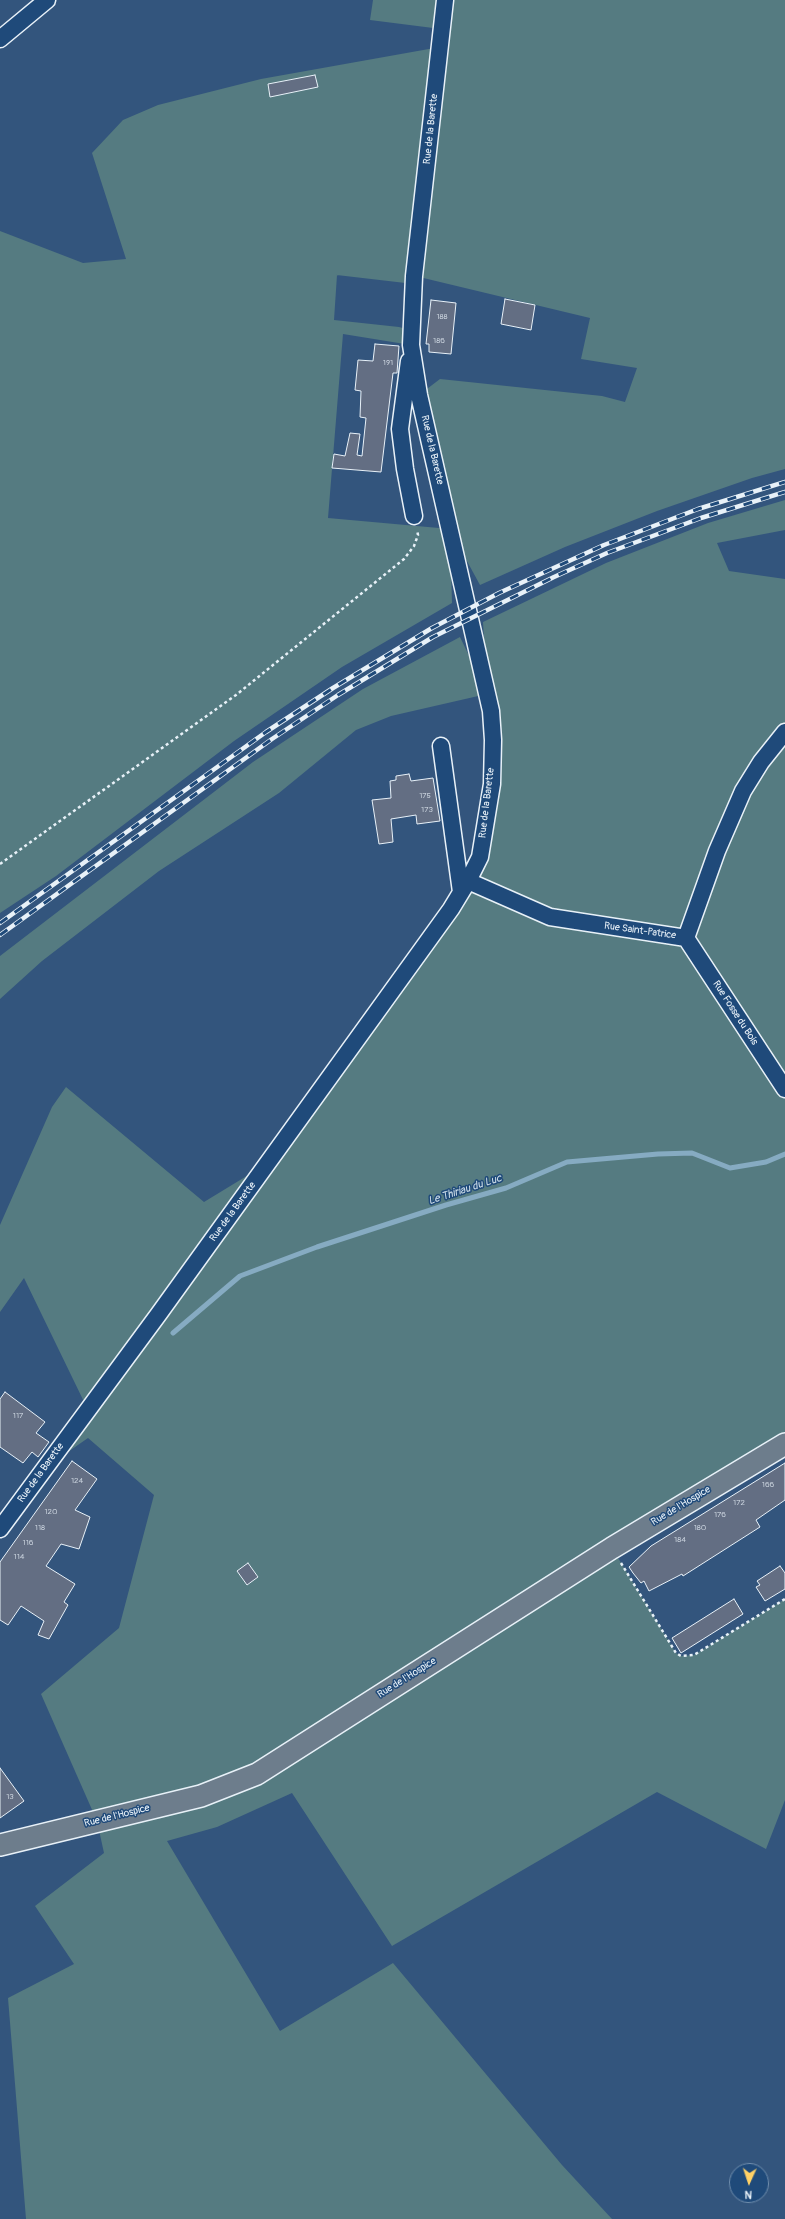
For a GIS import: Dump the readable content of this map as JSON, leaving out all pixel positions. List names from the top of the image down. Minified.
{"streets":{"main road":["Rue de l'Hospice"],"street":["Rue de la Barette","Rue Saint-Patrice","Rue Fosse du Bois"]},"crossings":[["Rue de la Barette","Rue Saint-Patrice"],["Rue Saint-Patrice","Rue Fosse du Bois"]],"water":["Le Thiriau du Luc"],"house_numbers":["188","186","191","175","173","117","124","166","172","120","176","118","180","184","116","114","13"],"north":"bottom"}
